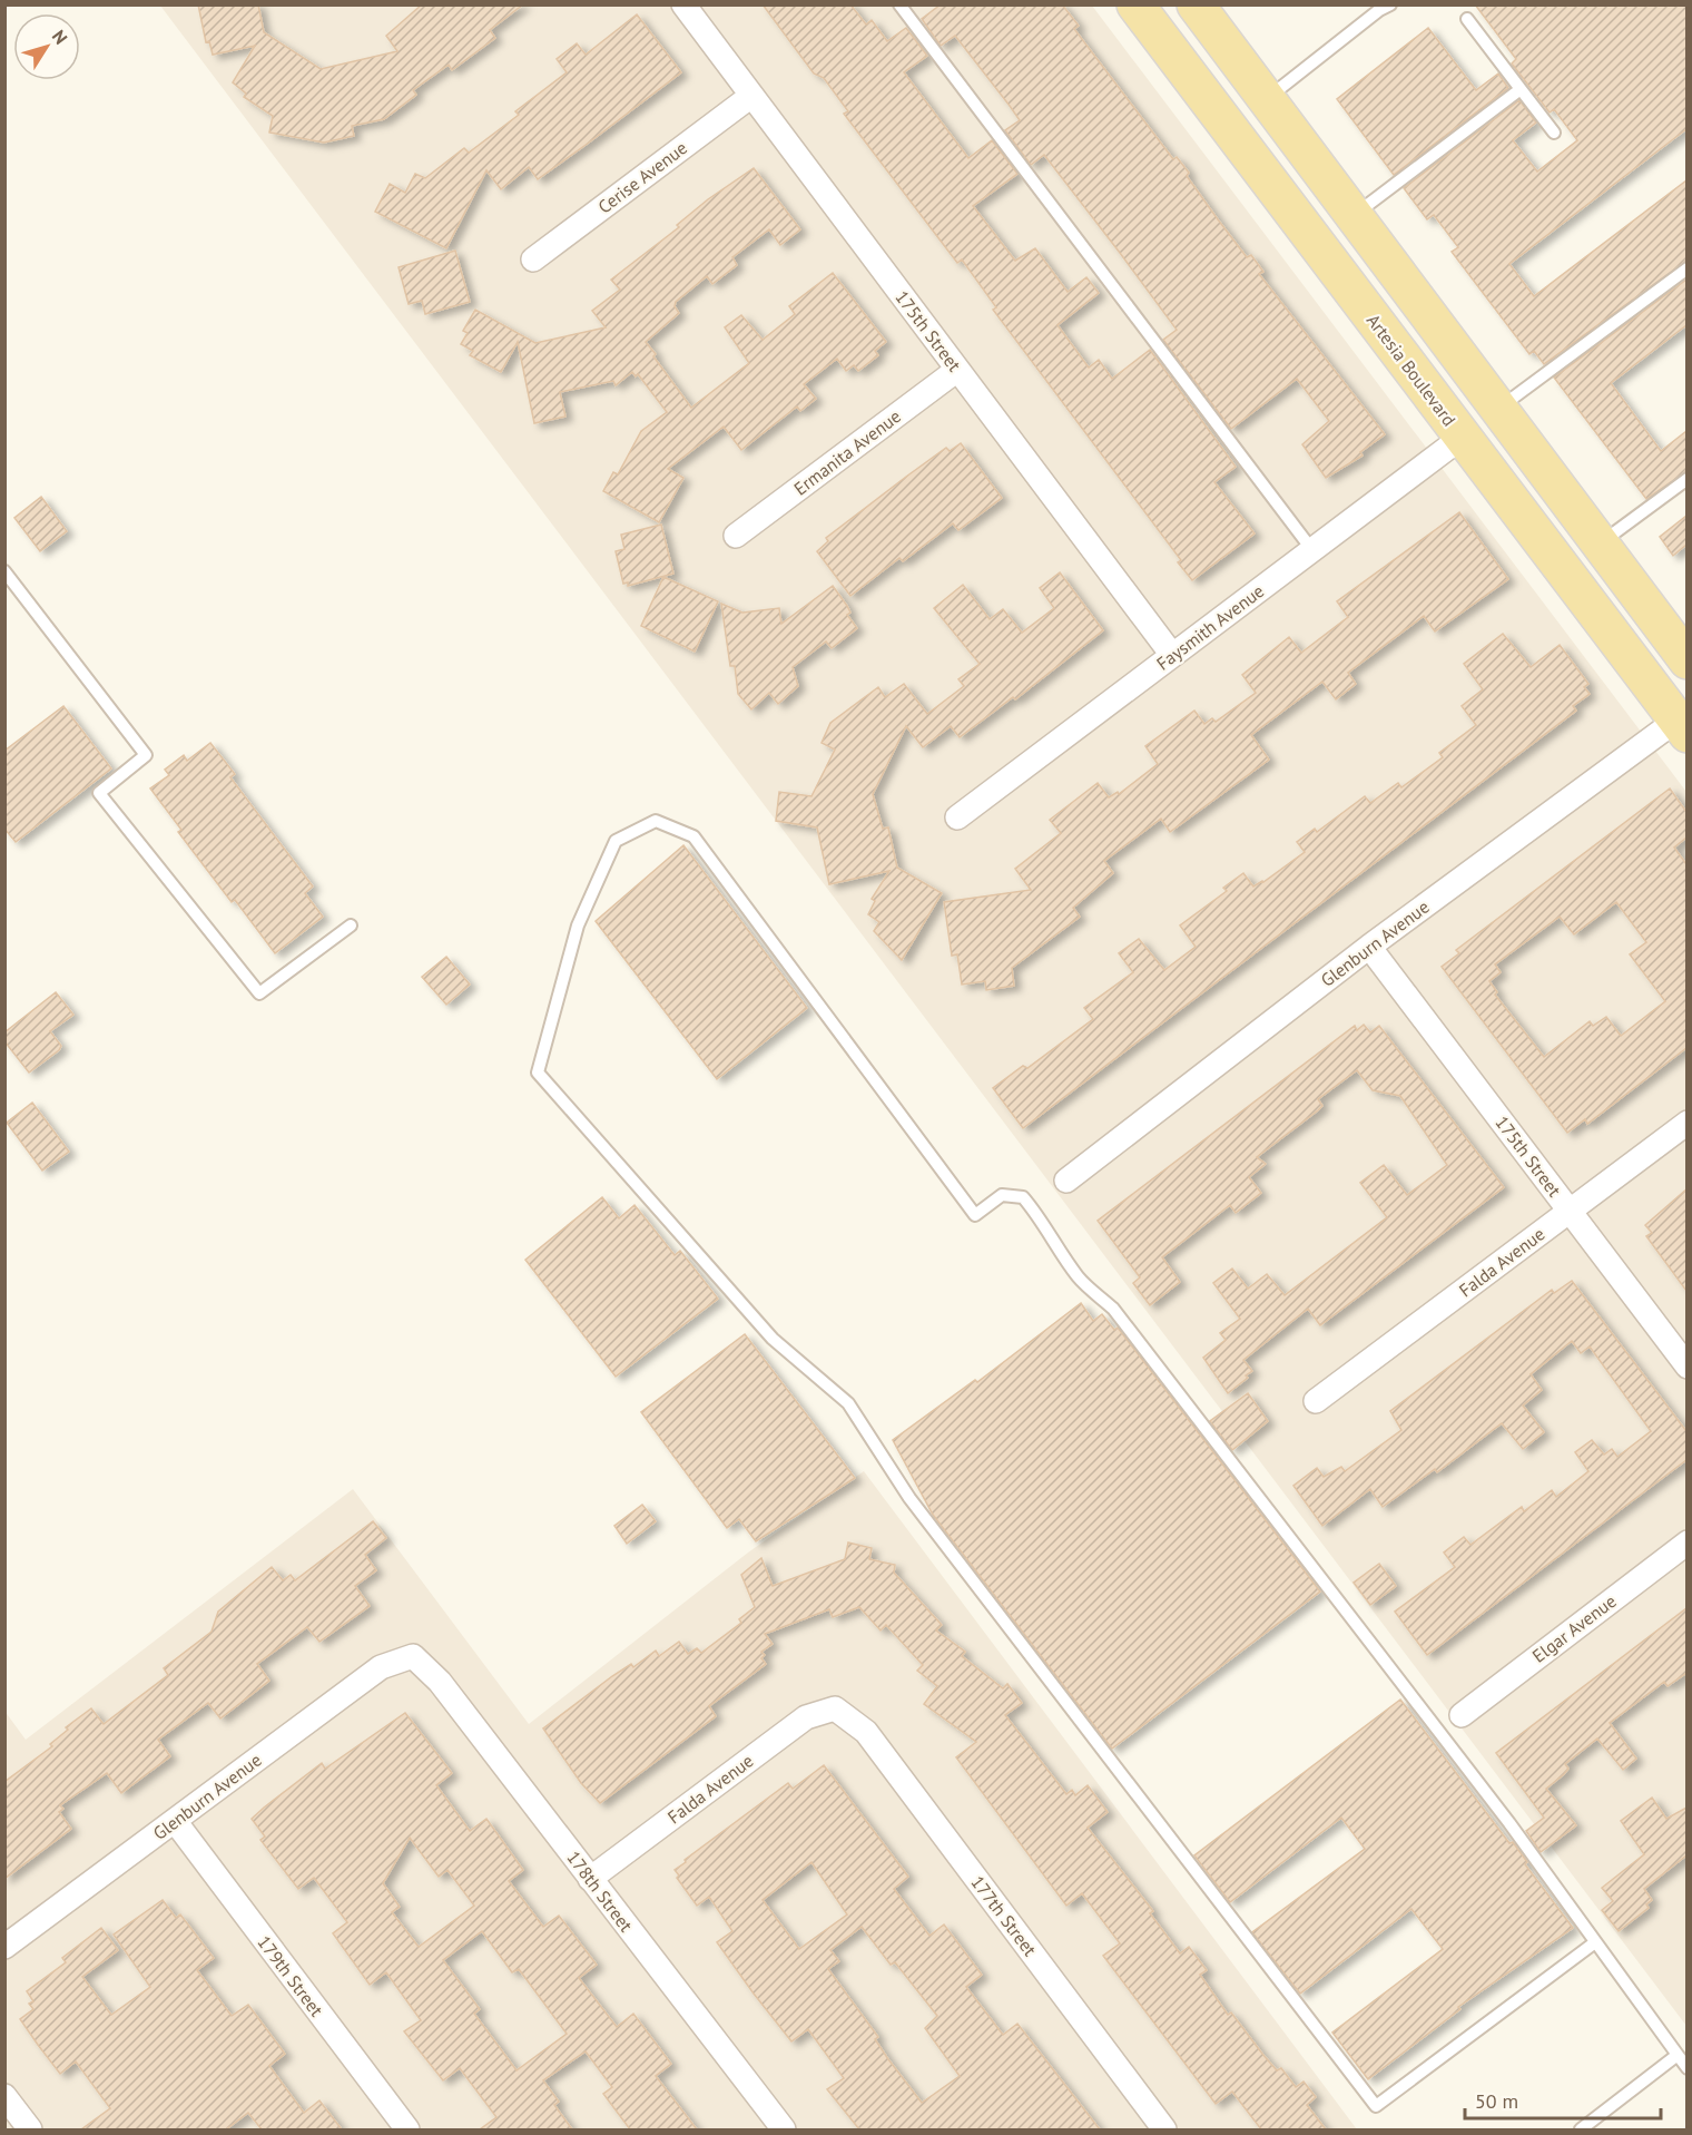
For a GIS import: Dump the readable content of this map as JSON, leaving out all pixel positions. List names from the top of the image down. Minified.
{"streets":{"main road":["Artesia Boulevard"],"street":["Cerise Avenue","175th Street","Ermanita Avenue","Faysmith Avenue","Glenburn Avenue","Falda Avenue","Elgar Avenue","178th Street","177th Street","179th Street"]},"crossings":[["Cerise Avenue","175th Street"],["175th Street","Ermanita Avenue"],["175th Street","Faysmith Avenue"],["175th Street","Glenburn Avenue"],["175th Street","Falda Avenue"],["Artesia Boulevard","Faysmith Avenue"],["Artesia Boulevard","Glenburn Avenue"],["Glenburn Avenue","178th Street"],["Glenburn Avenue","179th Street"],["Falda Avenue","178th Street"],["Falda Avenue","177th Street"]],"scale_bar":"50 m","north":"top right"}
